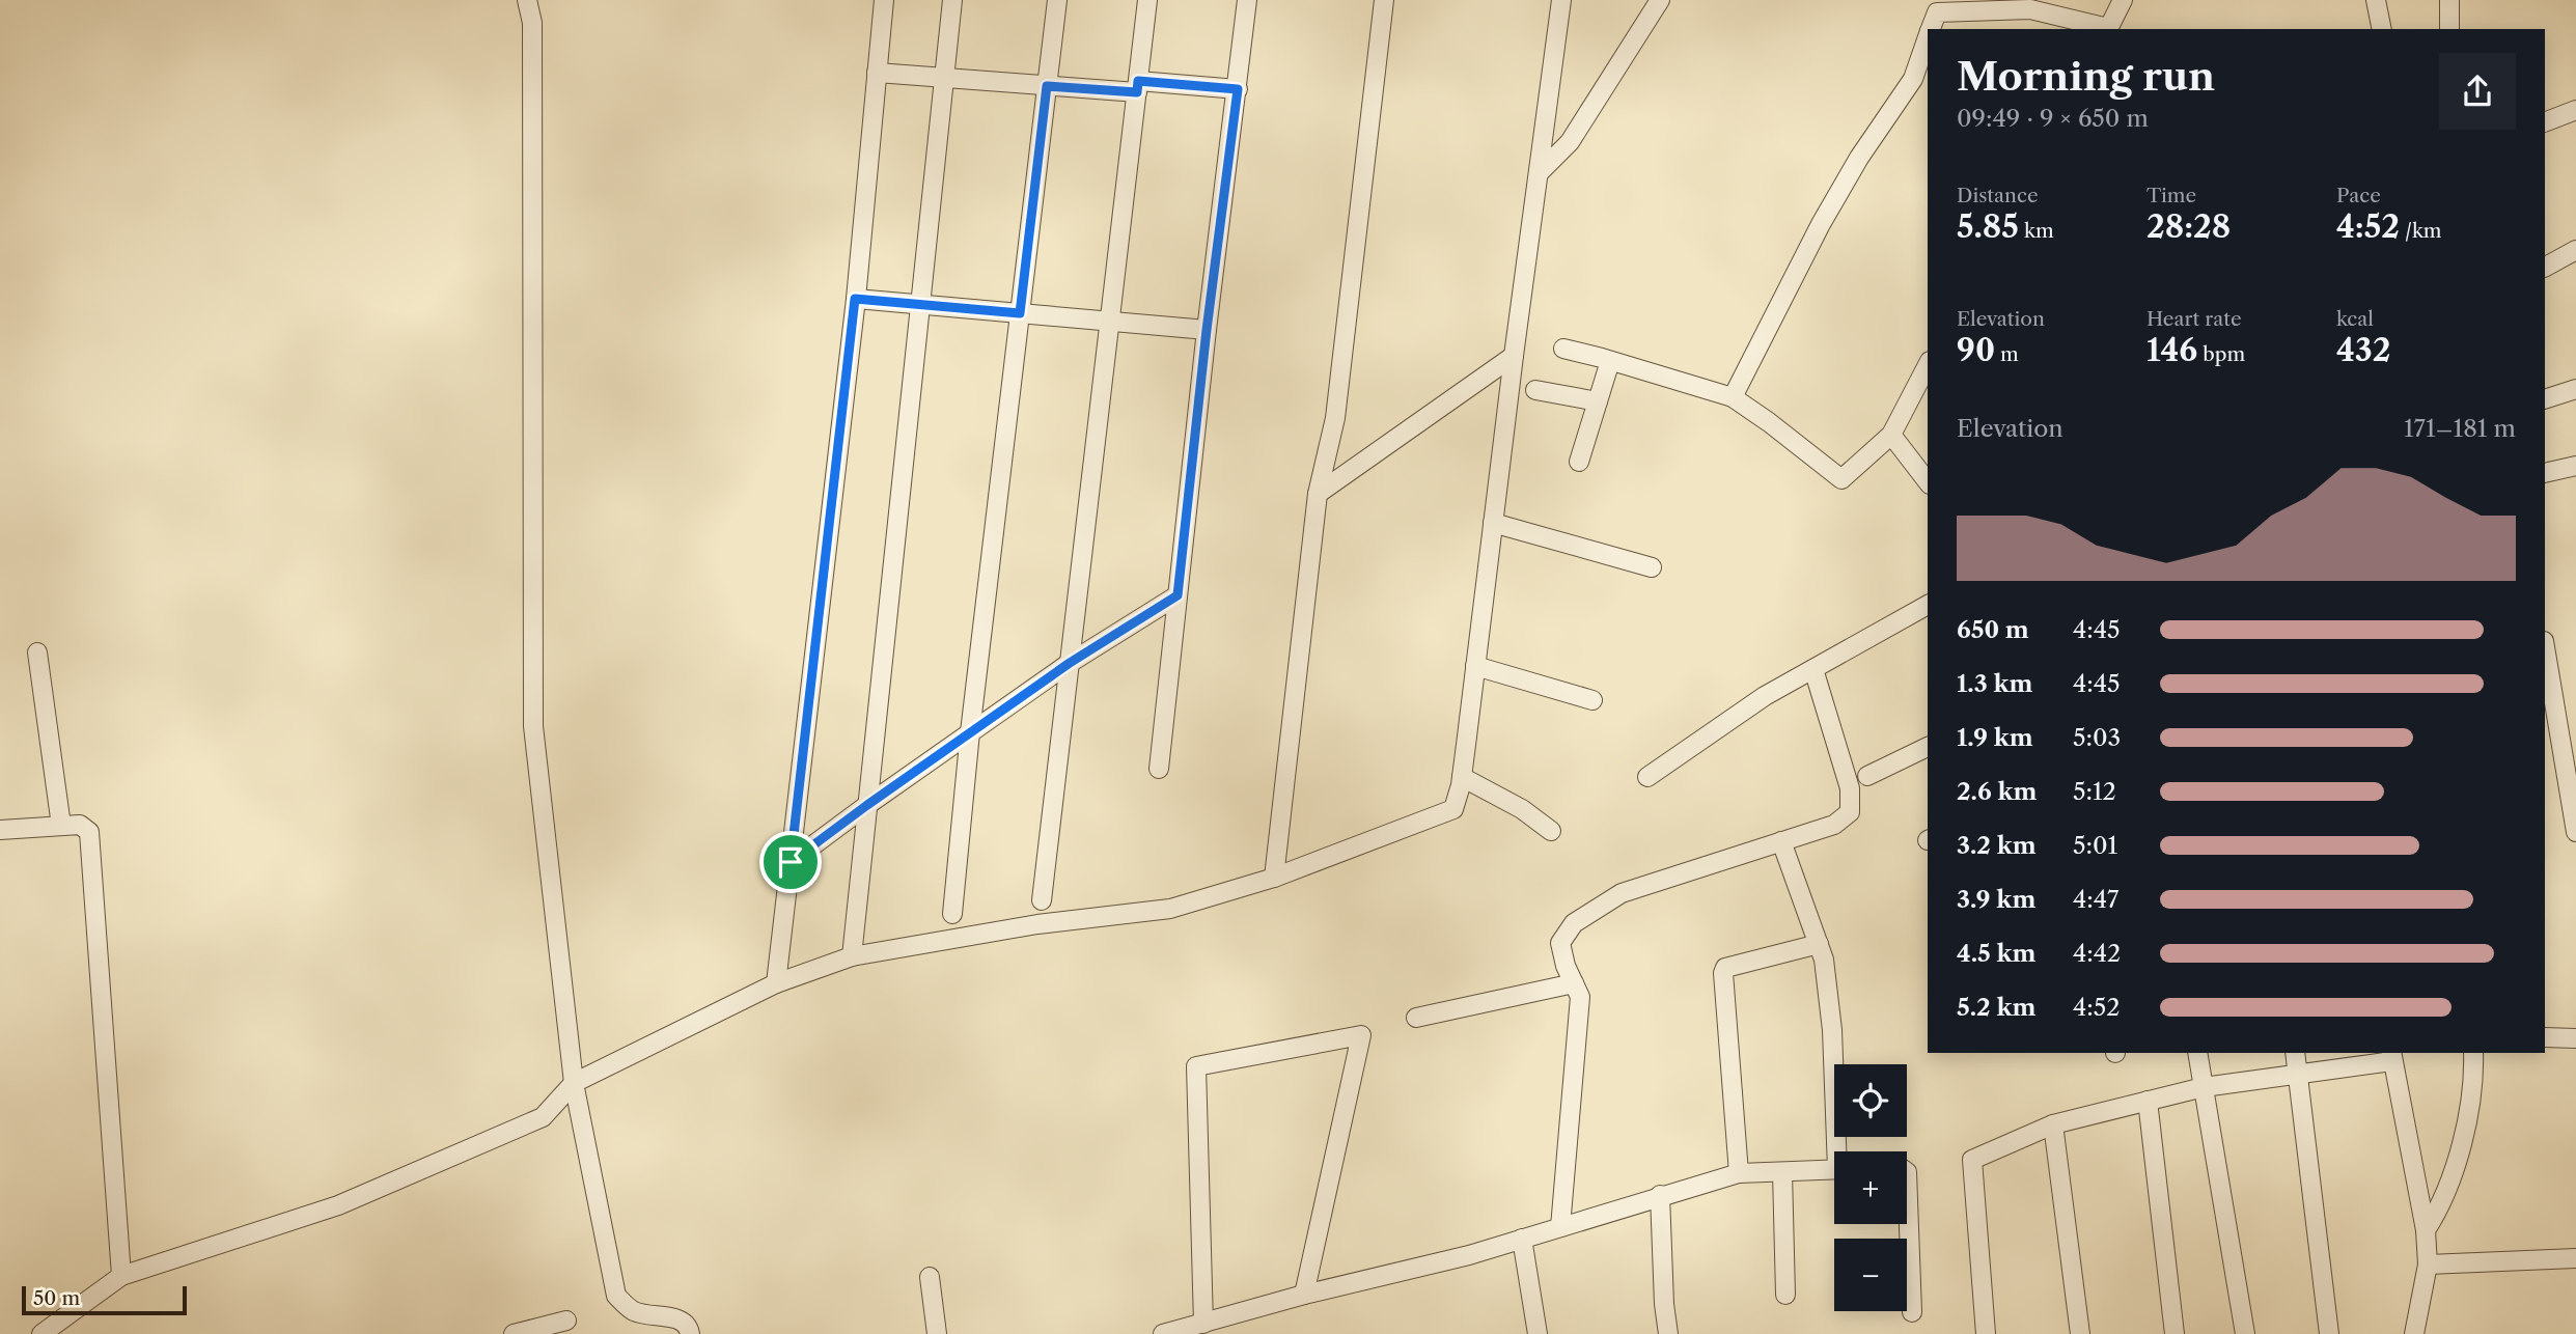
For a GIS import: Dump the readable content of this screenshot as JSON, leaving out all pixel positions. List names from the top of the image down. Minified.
{"scale_bar":"50 m","page":{"heading":["Morning run","09:49 · 9 × 650 m"],"stats":[["Distance","5.85 km"],["Time","28:28"],["Pace","4:52 /km"],["Elevation","90 m"],["Heart rate","146 bpm"],["kcal","432"]],"chart":["Elevation","171–181 m"],"list":[{"name":"650 m","note":"4:45"},{"name":"1.3 km","note":"4:45"},{"name":"1.9 km","note":"5:03"},{"name":"2.6 km","note":"5:12"},{"name":"3.2 km","note":"5:01"},{"name":"3.9 km","note":"4:47"},{"name":"4.5 km","note":"4:42"},{"name":"5.2 km","note":"4:52"}],"map_buttons":["+","−"],"scale":"50 m"}}
